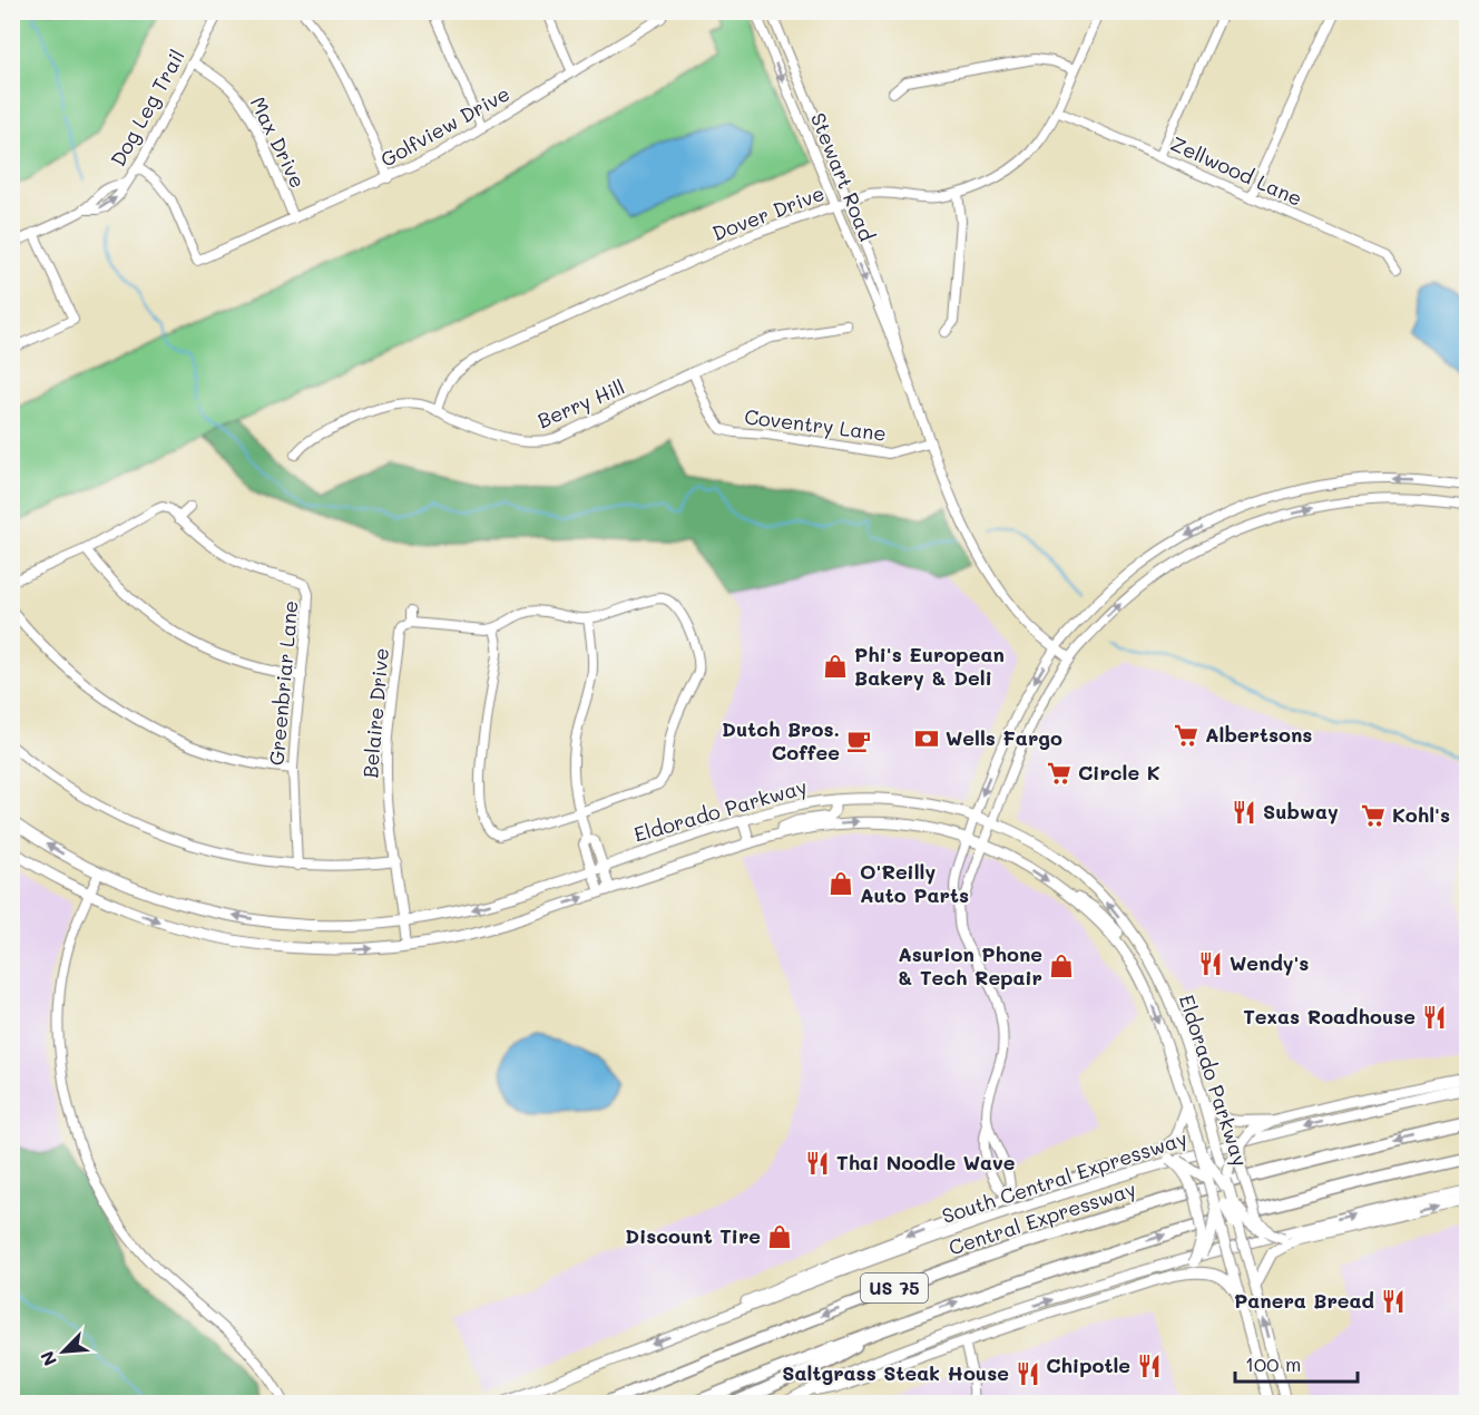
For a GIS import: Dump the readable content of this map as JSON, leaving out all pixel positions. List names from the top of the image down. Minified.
{"streets":{"highway":["Central Expressway","US 75"],"main road":["Eldorado Parkway","South Central Expressway"],"street":["Dog Leg Trail","Golfview Drive","Max Drive","Zellwood Lane","Stewart Road","Dover Drive","Berry Hill","Coventry Lane","Greenbriar Lane","Belaire Drive"]},"crossings":[["Dog Leg Trail","Golfview Drive"],["Dog Leg Trail","Max Drive"],["Golfview Drive","Max Drive"],["Zellwood Lane","Dover Drive"],["Stewart Road","Dover Drive"],["Stewart Road","Coventry Lane"],["Dover Drive","Berry Hill"],["Berry Hill","Coventry Lane"],["Belaire Drive","Eldorado Parkway"]],"places":{"shop":["Phi's European Bakery & Deli","O'Reilly Auto Parts","Asurion Phone & Tech Repair","Discount Tire"],"supermarket":["Albertsons","Circle K","Kohl's"],"bank":["Wells Fargo"],"cafe":["Dutch Bros. Coffee"],"restaurant":["Subway","Wendy's","Texas Roadhouse","Thai Noodle Wave","Panera Bread","Chipotle","Saltgrass Steak House"]},"scale_bar":"100 m","north":"bottom left"}
